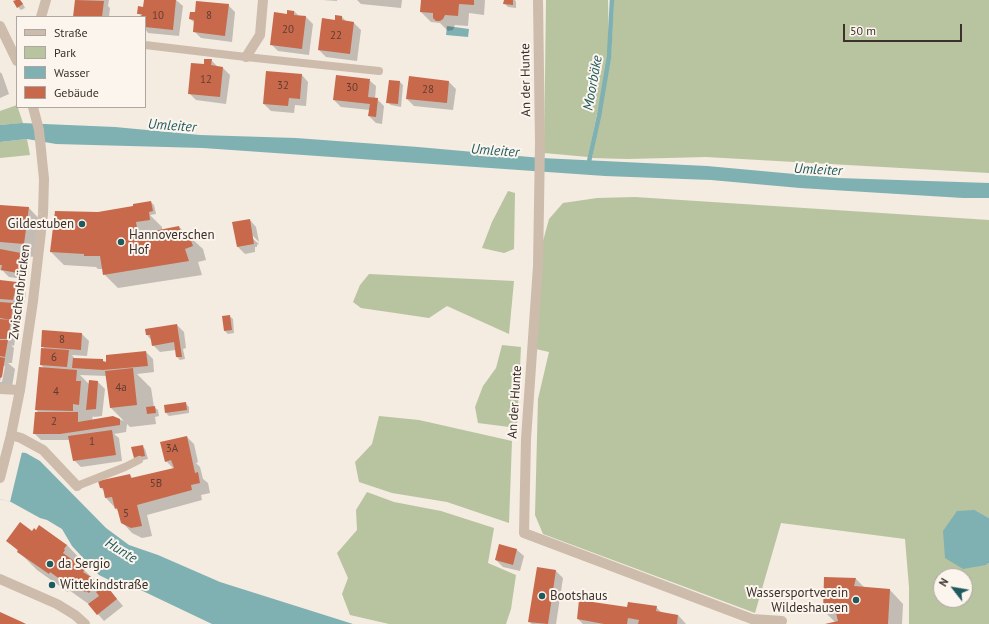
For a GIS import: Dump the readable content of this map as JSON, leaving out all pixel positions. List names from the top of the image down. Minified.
{"streets":{"street":["An der Hunte","Zwischenbrücken"]},"water":["Moorbäke","Umleiter","Hunte"],"places":["Gildestuben","Hannoverschen Hof","da Sergio","Wittekindstraße","Bootshaus","Wassersportverein Wildeshausen"],"house_numbers":["10","8","20","22","12","32","30","28","8","6","4a","4","2","1","3A","5B","5"],"legend":["Straße","Park","Wasser","Gebäude"],"scale_bar":"50 m","north":"top left"}
